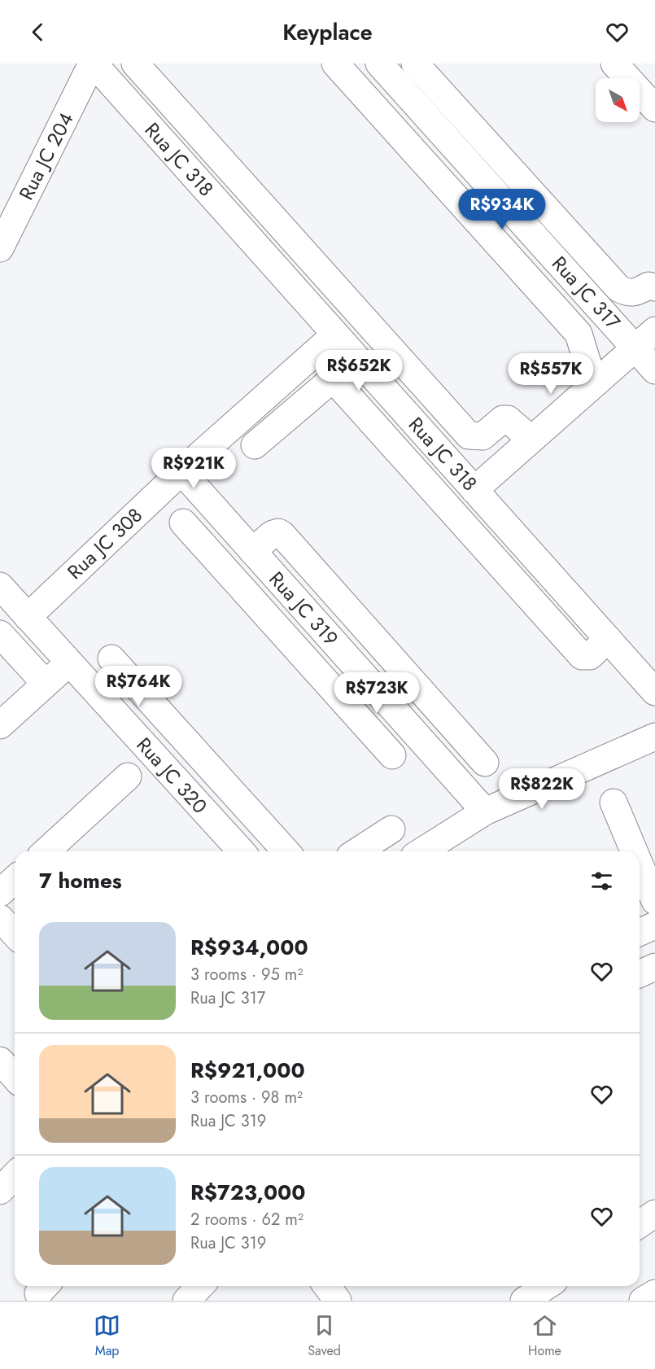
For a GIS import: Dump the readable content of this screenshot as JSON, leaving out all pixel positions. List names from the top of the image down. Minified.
{"streets":{"street":["Rua JC 204","Rua JC 318","Rua JC 317","Rua JC 308","Rua JC 319","Rua JC 320"]},"crossings":[["Rua JC 204","Rua JC 318"],["Rua JC 318","Rua JC 308"],["Rua JC 308","Rua JC 319"],["Rua JC 308","Rua JC 320"]],"north":"bottom right","page":{"header":"Keyplace","price":["R$934K","R$652K","R$557K","R$921K","R$764K","R$723K","R$822K"],"heading":"7 homes","list":[{"name":"R$934,000","note":"3 rooms · 95 m² · Rua JC 317"},{"name":"R$921,000","note":"3 rooms · 98 m² · Rua JC 319"},{"name":"R$723,000","note":"2 rooms · 62 m² · Rua JC 319"}],"tabs":["Map","Saved","Home"]}}
